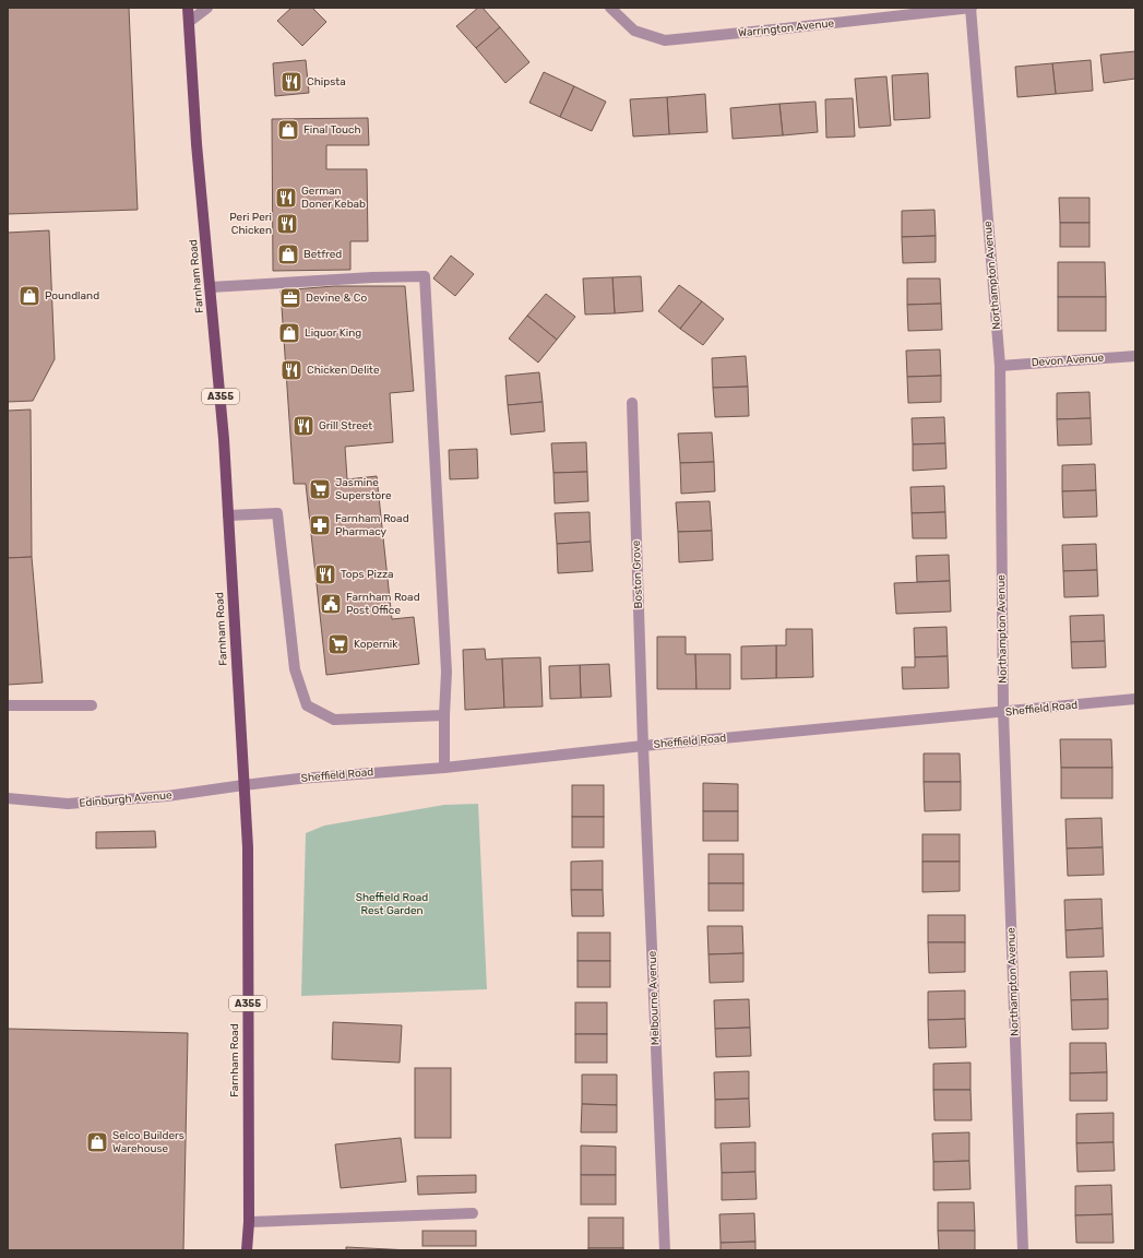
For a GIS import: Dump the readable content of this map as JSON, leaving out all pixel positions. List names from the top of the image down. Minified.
{"streets":{"main road":["Farnham Road","A355"],"street":["Warrington Avenue","Northampton Avenue","Devon Avenue","Boston Grove","Sheffield Road","Edinburgh Avenue","Melbourne Avenue"]},"crossings":[["Warrington Avenue","Northampton Avenue"],["Northampton Avenue","Devon Avenue"],["Northampton Avenue","Sheffield Road"],["Farnham Road","Sheffield Road"],["Farnham Road","Edinburgh Avenue"],["Boston Grove","Sheffield Road"],["Boston Grove","Melbourne Avenue"],["Sheffield Road","Edinburgh Avenue"],["Sheffield Road","Melbourne Avenue"]],"parks":["Sheffield Road Rest Garden"],"places":{"restaurant":["Chipsta","German Doner Kebab","Peri Peri Chicken","Chicken Delite","Grill Street","Tops Pizza"],"shop":["Final Touch","Betfred","Poundland","Liquor King","Selco Builders Warehouse"],"office":["Devine & Co"],"supermarket":["Jasmine Superstore","Kopernik"],"pharmacy":["Farnham Road Pharmacy"],"public building":["Farnham Road Post Office"]}}
